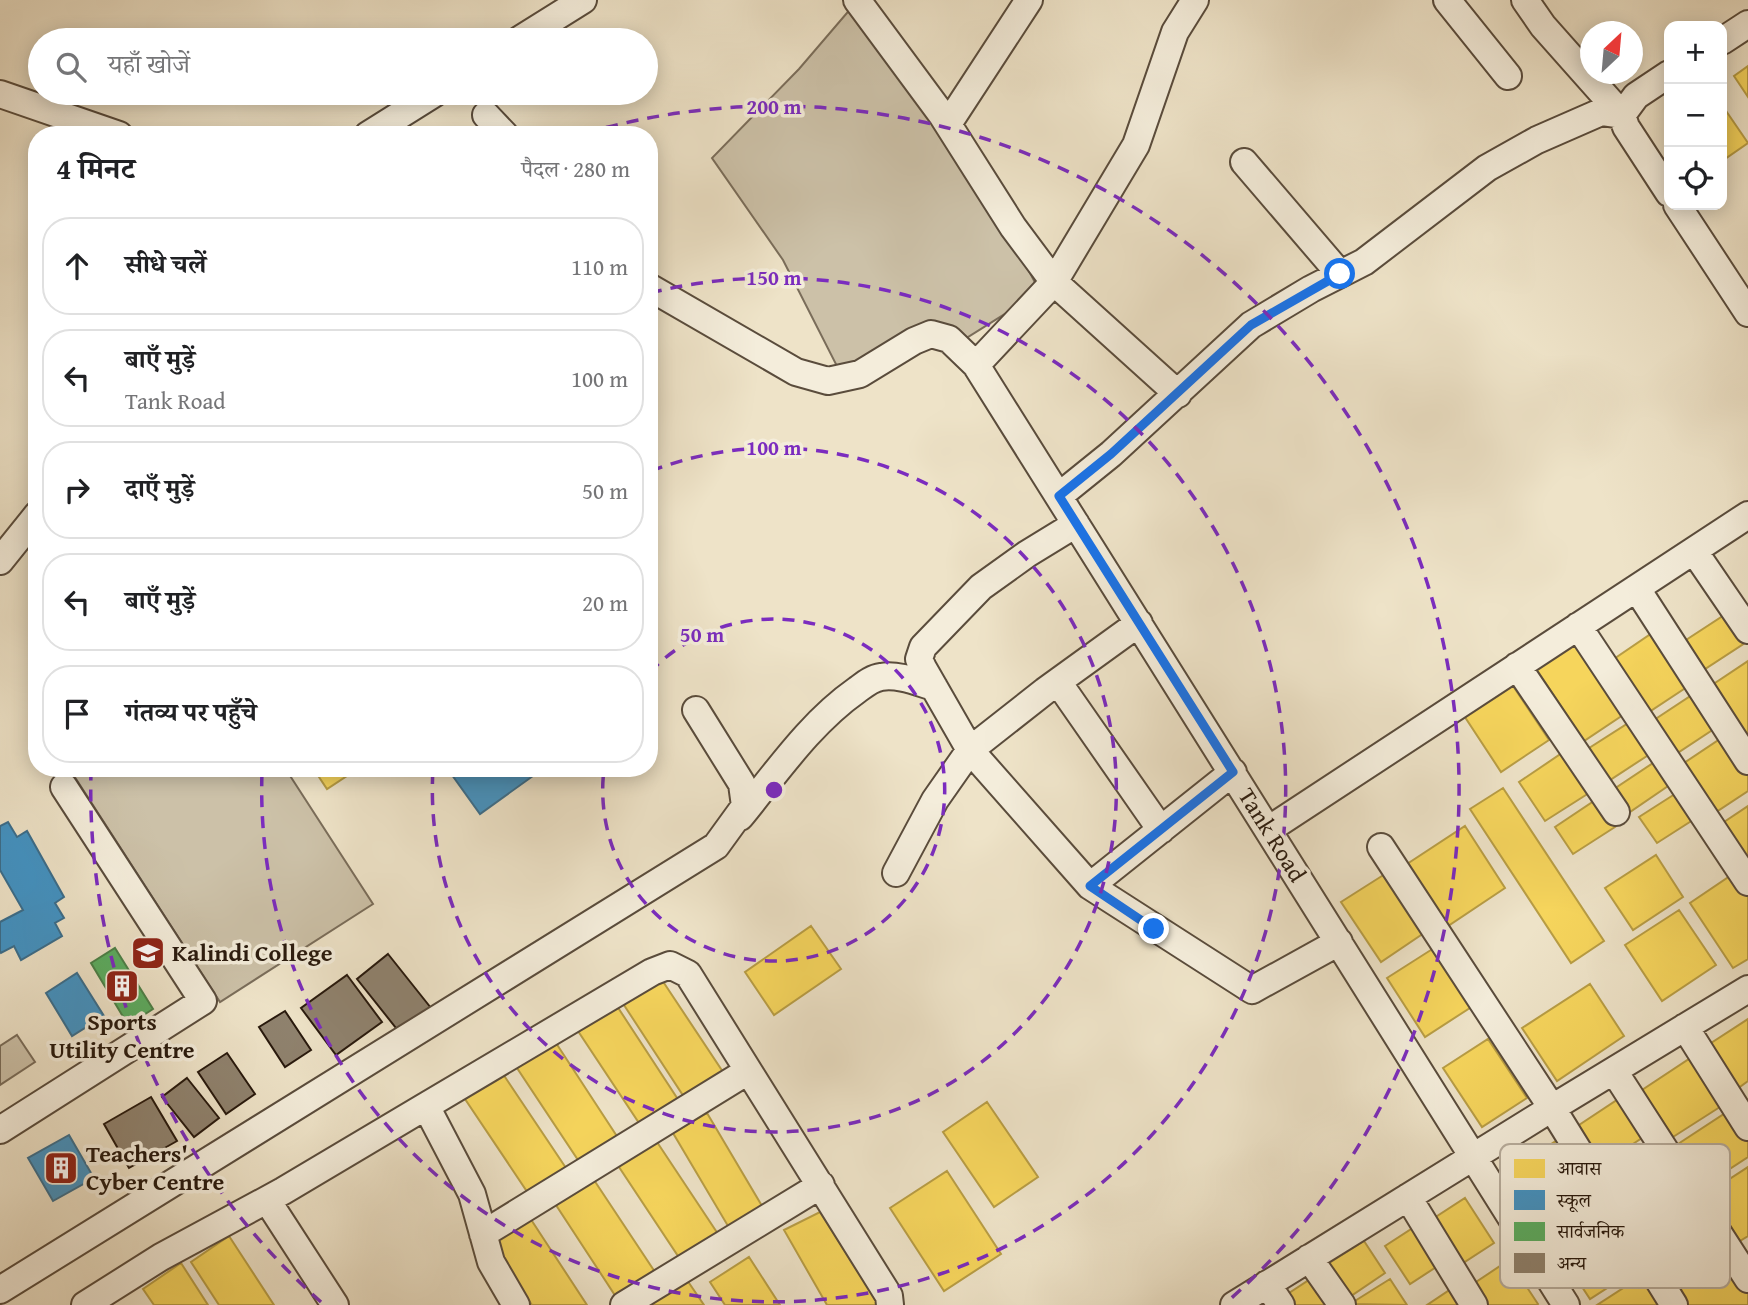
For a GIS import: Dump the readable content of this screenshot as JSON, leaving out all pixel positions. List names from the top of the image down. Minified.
{"streets":{"street":["Tank Road"]},"places":{"school or university":["Kalindi College"],"building":["Sports Utility Centre","Teachers' Cyber Centre"]},"legend":["आवास","स्कूल","सार्वजनिक","अन्य"],"north":"top right","page":{"map_buttons":["+","−"],"search":"यहाँ खोजें","heading":["4 मिनट","पैदल · 280 m"],"list":[["सीधे चलें","110 m"],["बाएँ मुड़ें","Tank Road","100 m"],["दाएँ मुड़ें","50 m"],["बाएँ मुड़ें","20 m"],"गंतव्य पर पहुँचे"]},"rings":["200 m","150 m","100 m","50 m"]}
